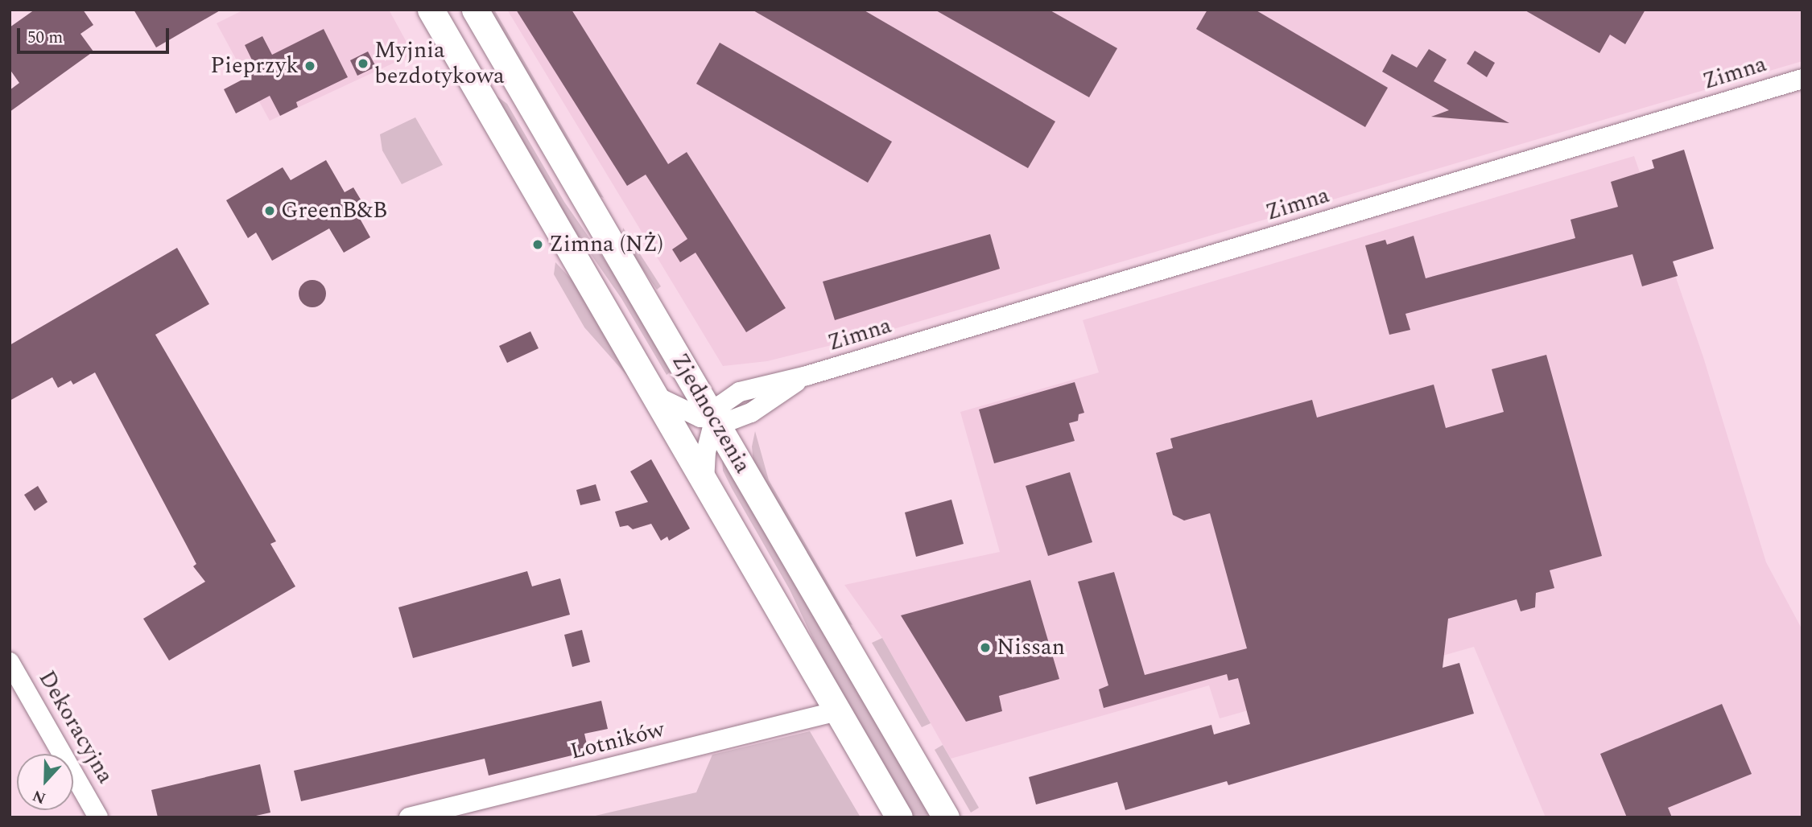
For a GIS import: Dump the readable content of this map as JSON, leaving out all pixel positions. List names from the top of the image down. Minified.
{"streets":{"main road":["Zjednoczenia"],"street":["Zimna","Dekoracyjna","Lotników"]},"crossings":[["Zimna","Zjednoczenia"],["Zjednoczenia","Lotników"]],"places":["Myjnia bezdotykowa","Pieprzyk","GreenB&B","Zimna (NŻ)","Nissan"],"scale_bar":"50 m","north":"bottom"}
